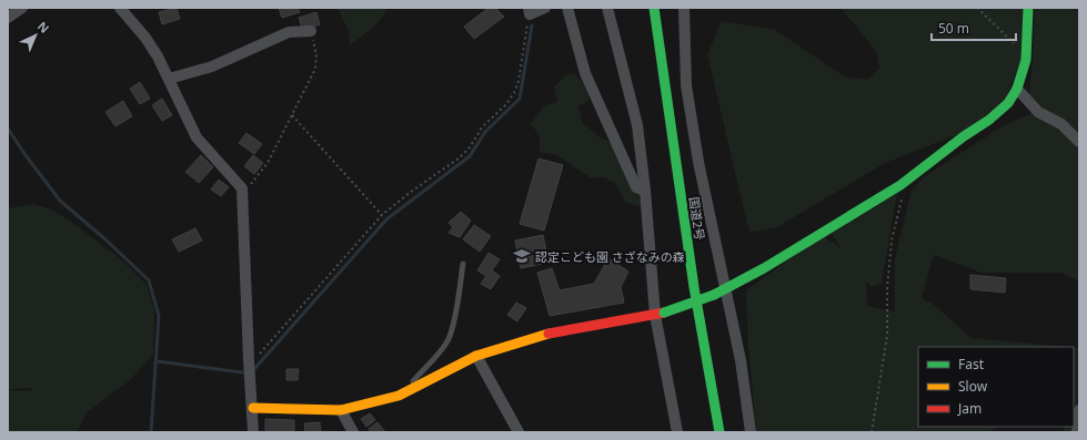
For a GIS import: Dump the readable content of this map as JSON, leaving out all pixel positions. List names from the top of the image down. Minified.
{"streets":{"main road":["国道2号"]},"places":{"school or university":["認定こども園 さざなみの森"]},"legend":["Fast","Slow","Jam"],"scale_bar":"50 m","north":"top right"}
